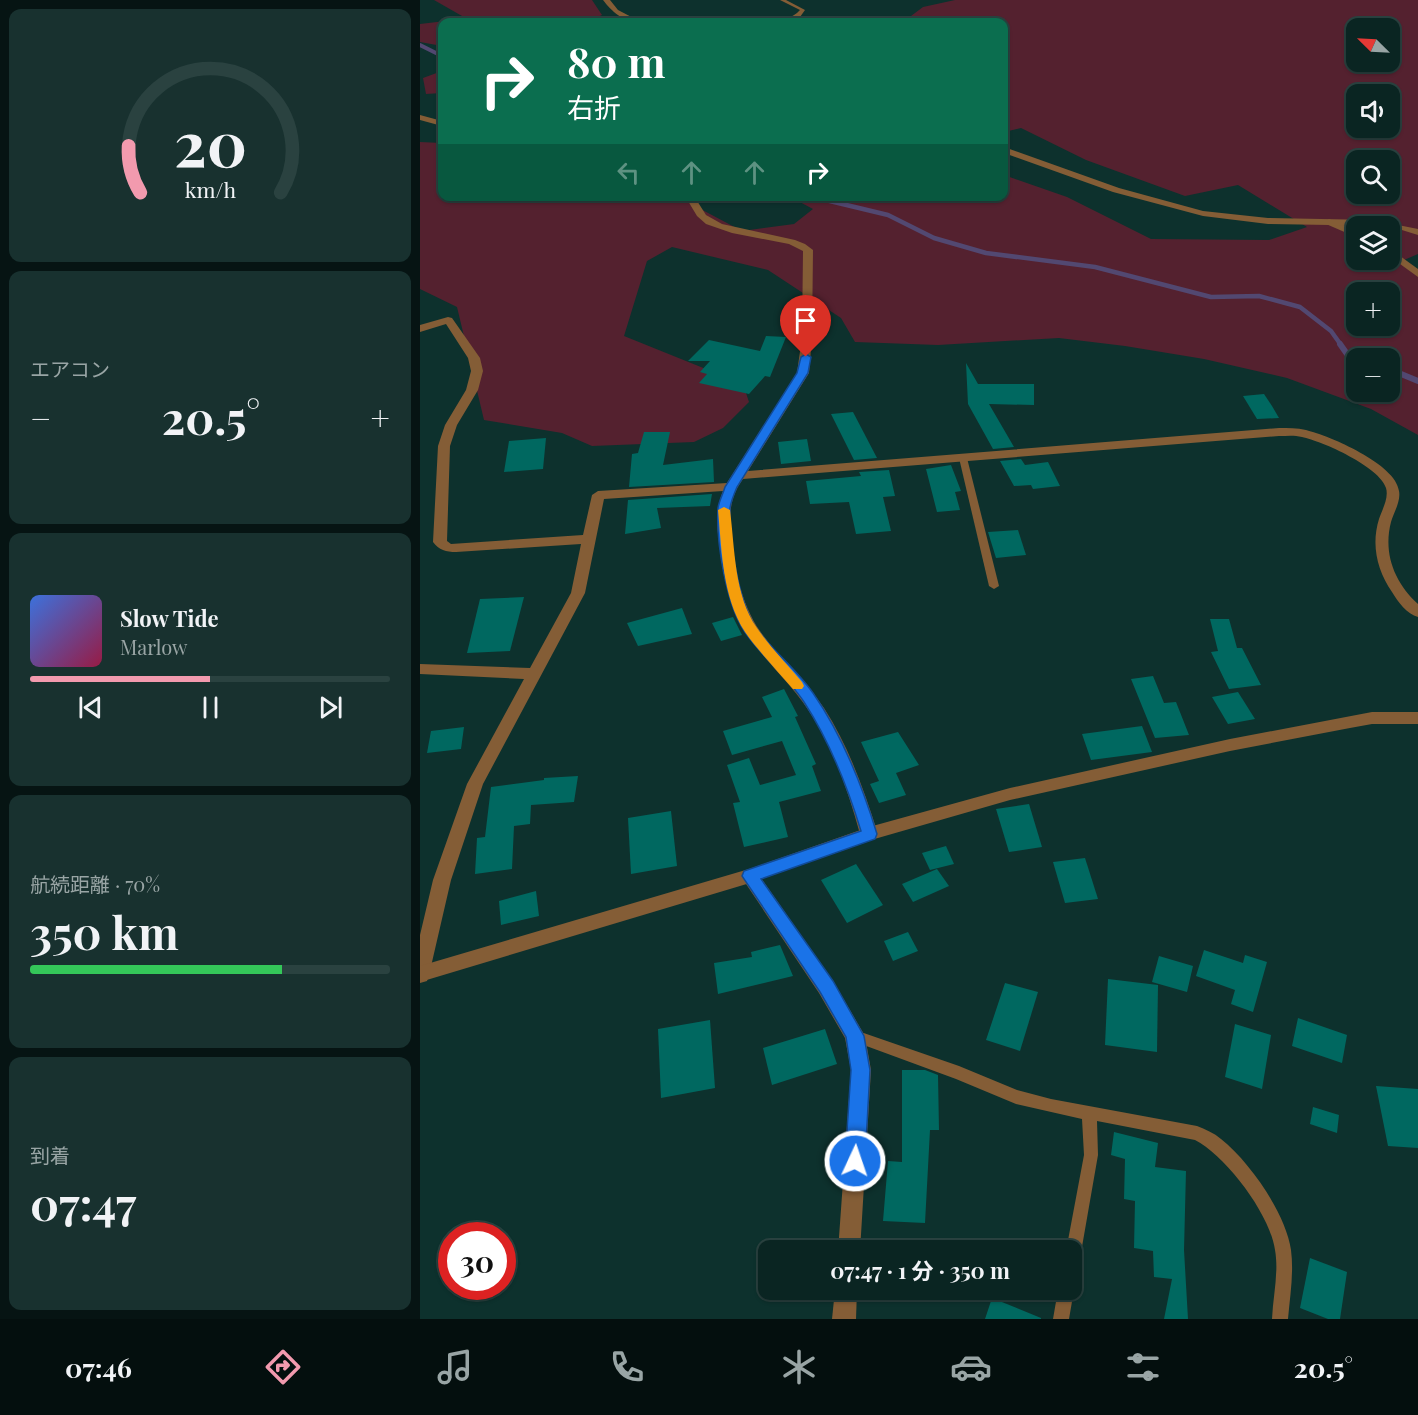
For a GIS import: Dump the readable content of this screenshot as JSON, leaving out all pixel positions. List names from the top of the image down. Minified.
{"north":"top left","page":{"map_buttons":["+","−"],"turn":["80 m","右折"],"tile":["エアコン",["航続距離 · 70%","350 km"],["到着","07:47"]],"heat":["−","20.5°","+"],"song":["Slow Tide","Marlow"],"limit":"30","trip":"07:47 · 1 分 · 350 m","tabs":["07:46","20.5°"],"gauge":["20","km/h"]}}
